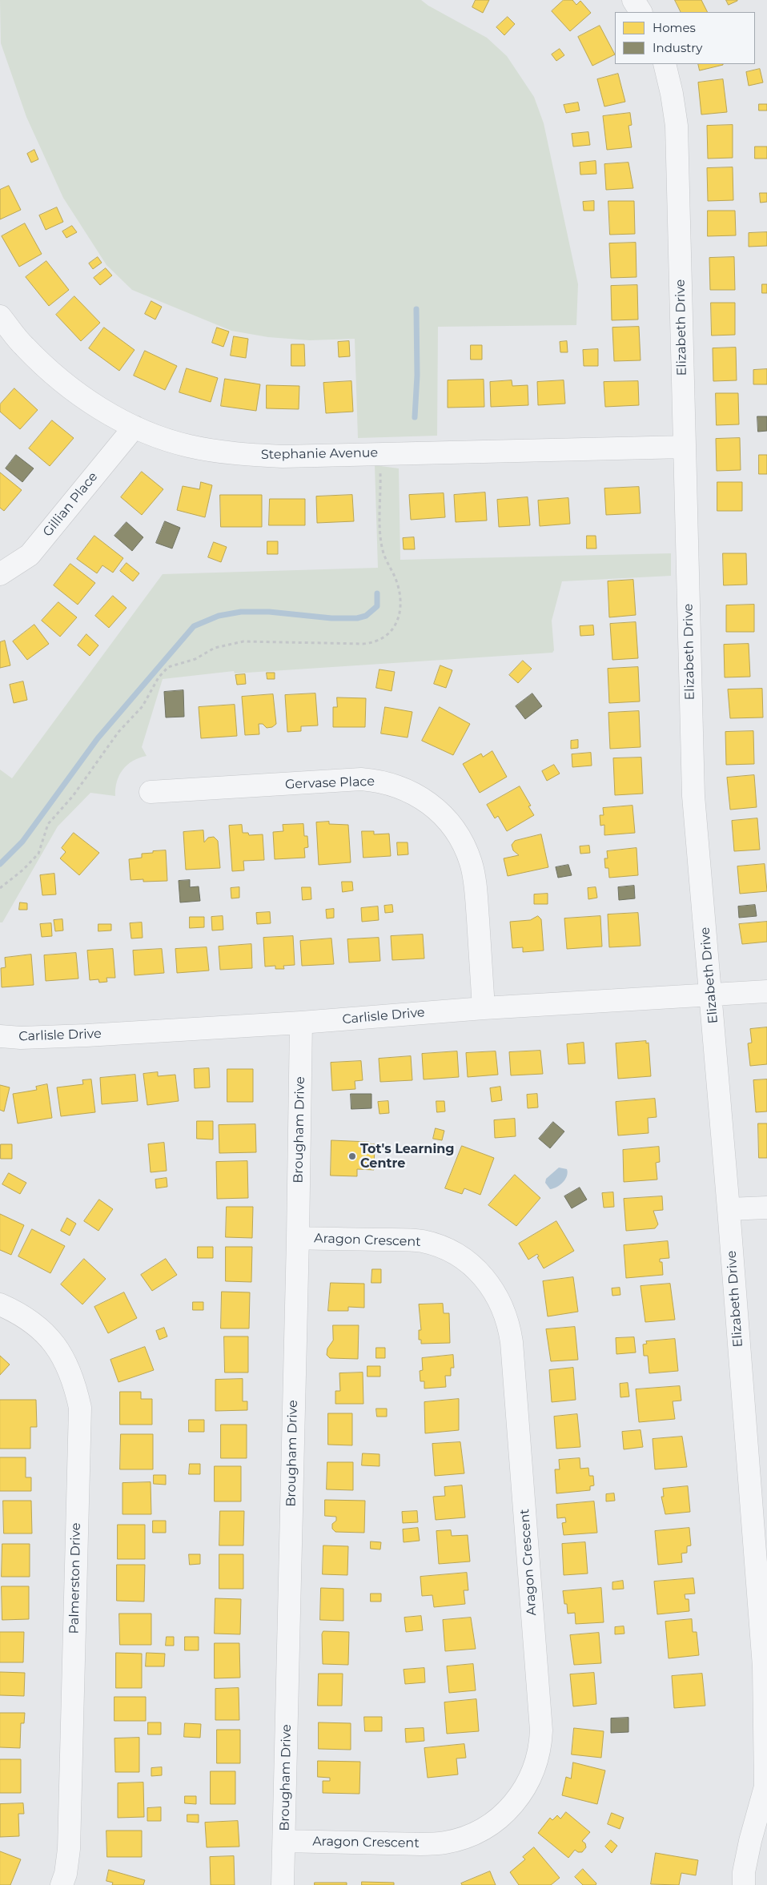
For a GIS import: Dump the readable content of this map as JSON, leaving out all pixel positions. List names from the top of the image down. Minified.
{"streets":{"street":["Elizabeth Drive","Stephanie Avenue","Gillian Place","Gervase Place","Carlisle Drive","Brougham Drive","Aragon Crescent","Palmerston Drive"]},"crossings":[["Elizabeth Drive","Stephanie Avenue"],["Elizabeth Drive","Carlisle Drive"],["Stephanie Avenue","Gillian Place"],["Gervase Place","Carlisle Drive"],["Carlisle Drive","Brougham Drive"],["Brougham Drive","Aragon Crescent"]],"places":["Tot's Learning Centre"],"legend":["Homes","Industry"]}
